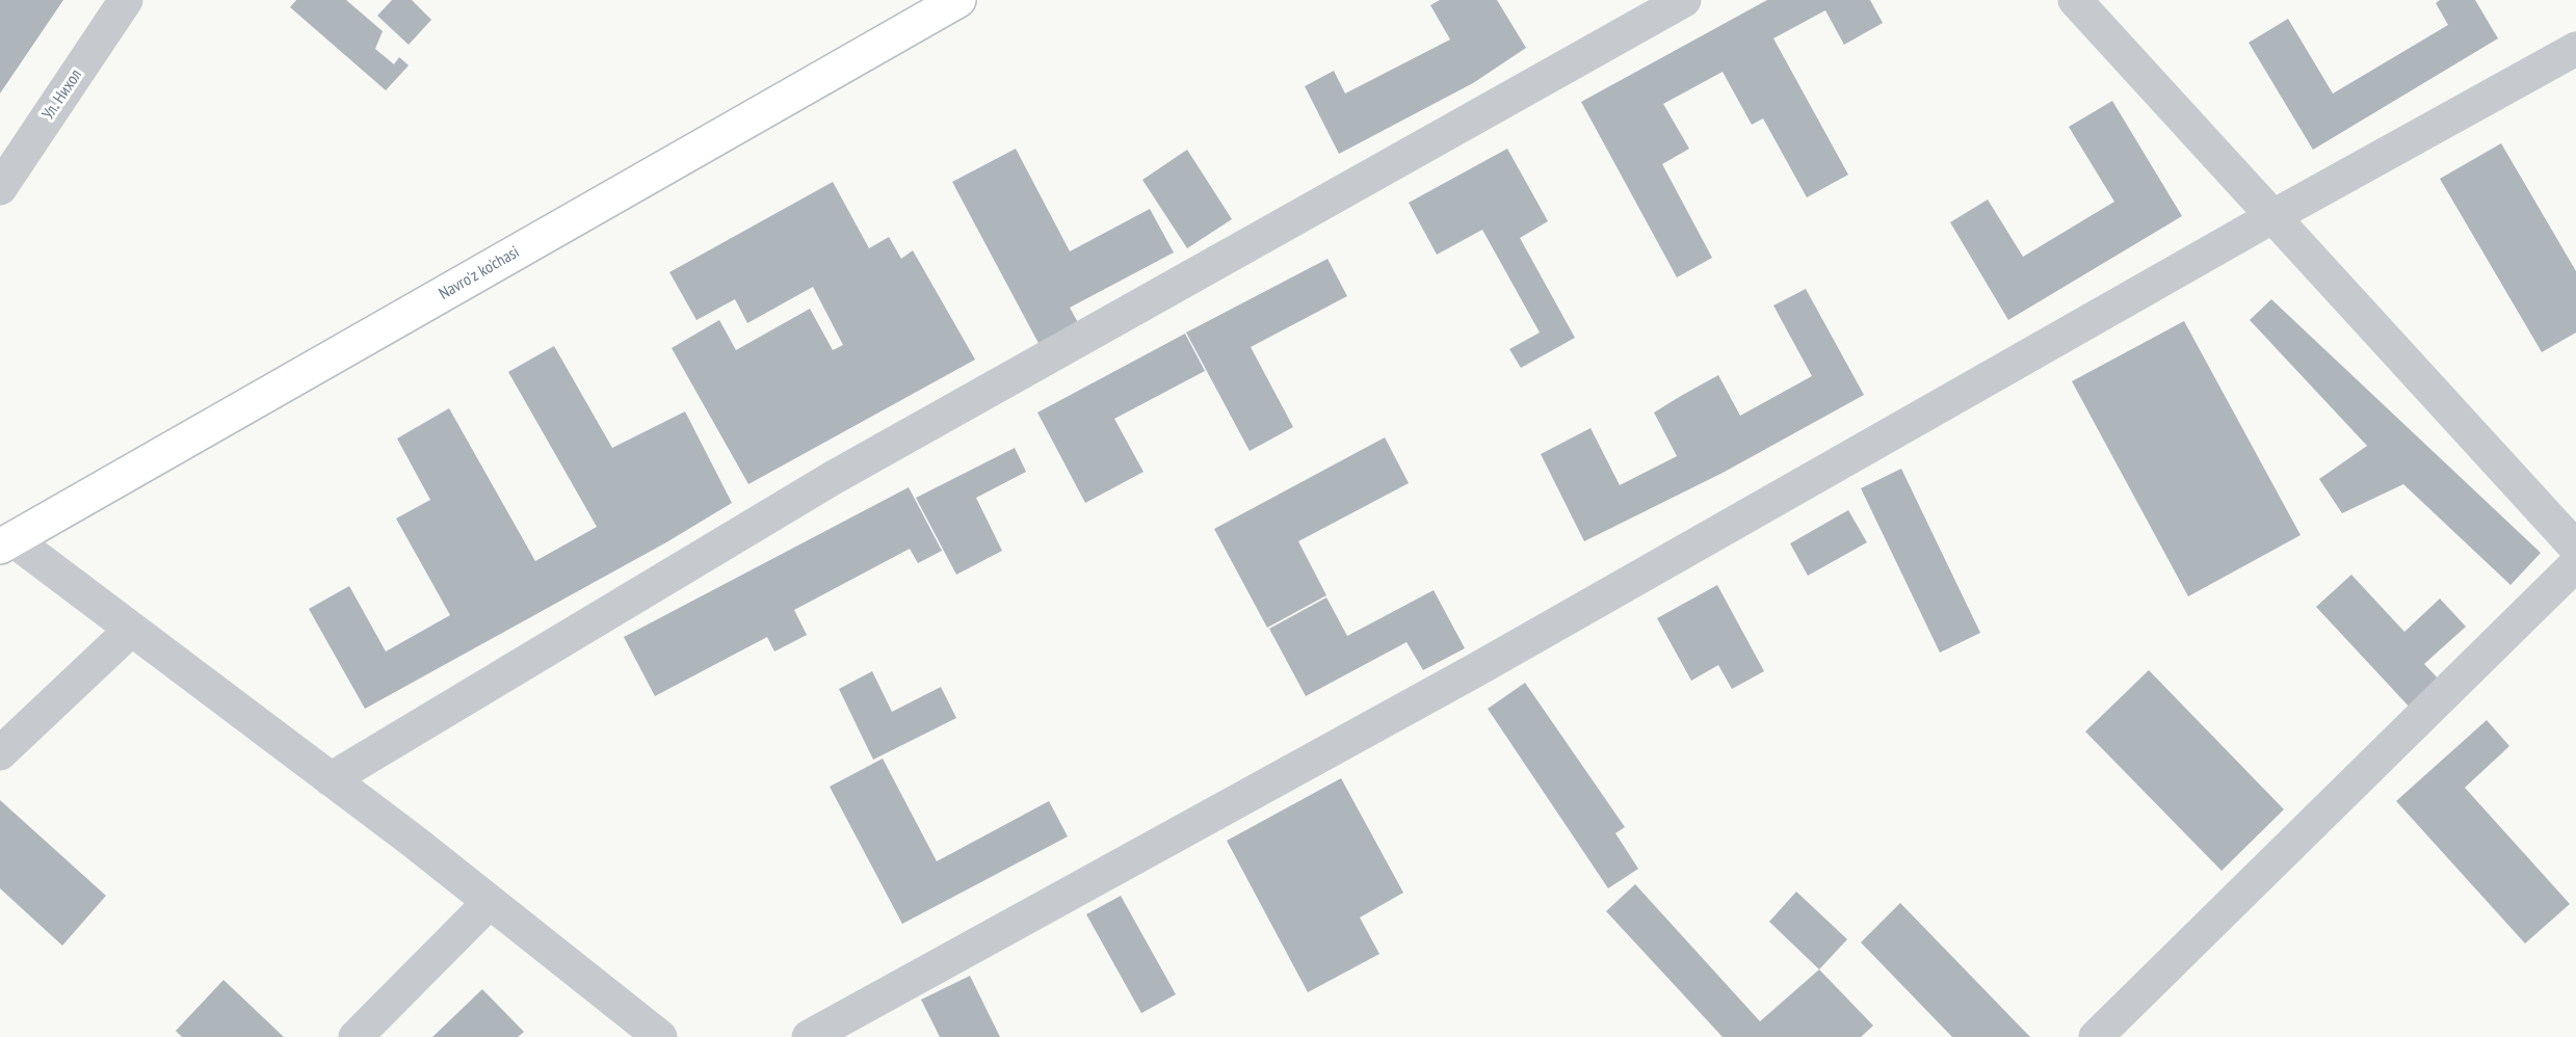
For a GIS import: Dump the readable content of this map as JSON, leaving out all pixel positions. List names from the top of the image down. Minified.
{"streets":{"street":["Ул. Нихол","Navro'z ko'chasi"]}}
